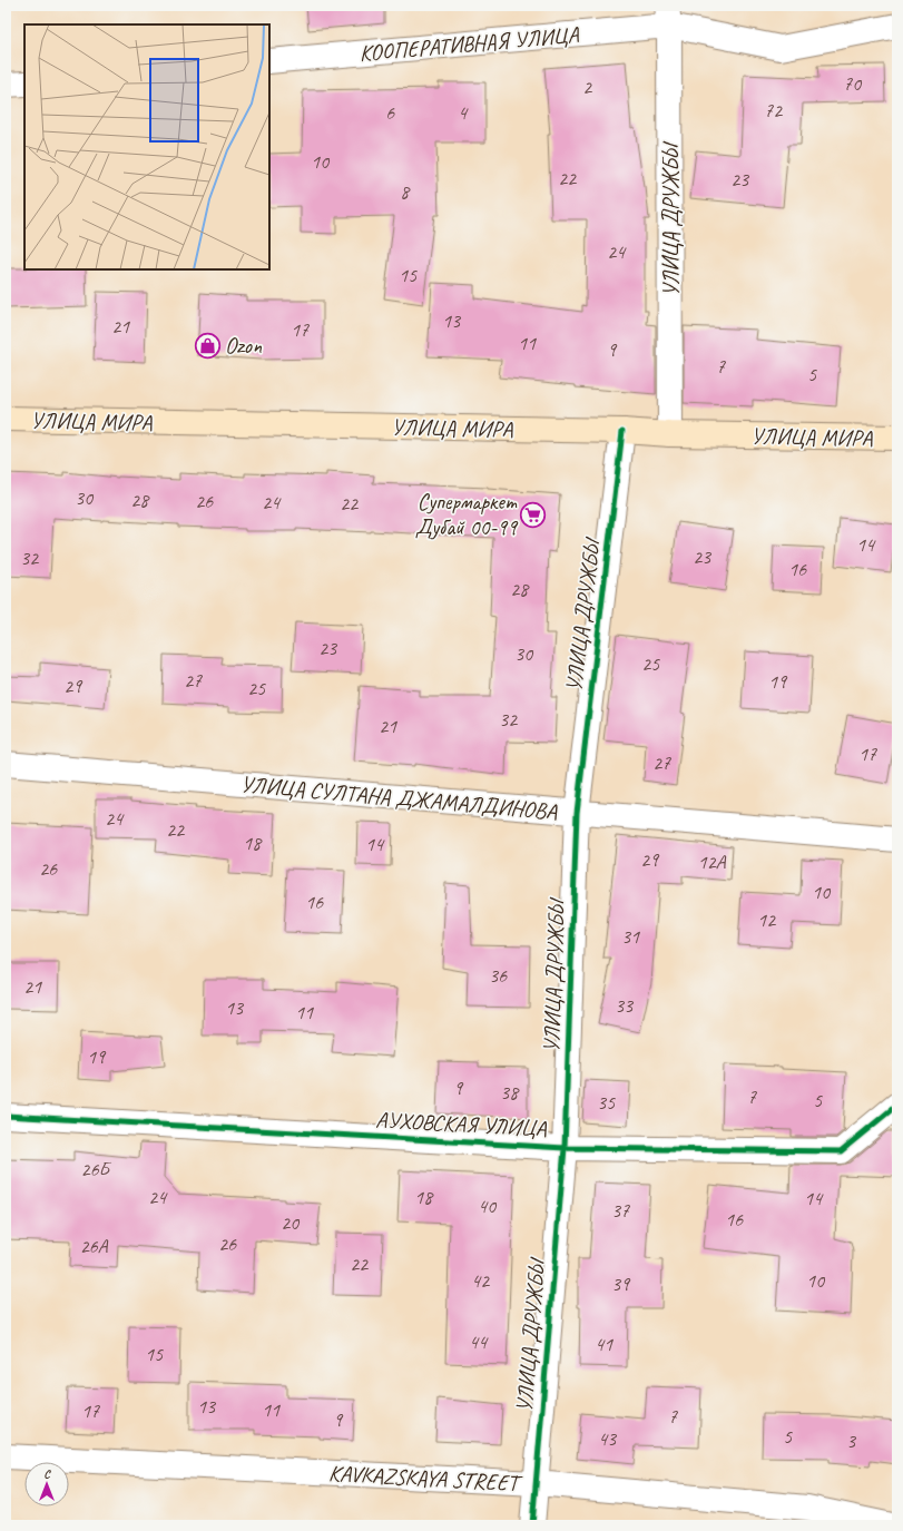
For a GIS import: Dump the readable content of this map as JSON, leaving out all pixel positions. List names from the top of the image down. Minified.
{"streets":{"main road":["УЛИЦА МИРА"],"street":["КООПЕРАТИВНАЯ УЛИЦА","УЛИЦА ДРУЖБЫ","УЛИЦА СУЛТАНА ДЖАМАЛДИНОВА","АУХОВСКАЯ УЛИЦА","KAVKAZSKAYA STREET"]},"crossings":[["КООПЕРАТИВНАЯ УЛИЦА","УЛИЦА ДРУЖБЫ"],["УЛИЦА ДРУЖБЫ","УЛИЦА МИРА"],["УЛИЦА ДРУЖБЫ","УЛИЦА СУЛТАНА ДЖАМАЛДИНОВА"],["УЛИЦА ДРУЖБЫ","АУХОВСКАЯ УЛИЦА"],["УЛИЦА ДРУЖБЫ","KAVKAZSKAYA STREET"]],"places":{"shop":["Ozon"],"supermarket":["Супермаркет Дубай 00-99"]},"house_numbers":["70","2","72","6","4","10","22","23","8","24","15","13","21","17","11","9","7","5","30","28","26","24","22","14","23","32","16","28","23","30","25","27","19","29","25","32","21","17","27","24","22","18","14","29","12А","26","10","16","12","31","36","21","33","13","11","19","9","38","7","5","35","26Б","24","18","14","40","37","16","20","26","26А","22","42","10","39","44","41","15","13","11","17","7","9","5","43","3"],"north":"top"}
